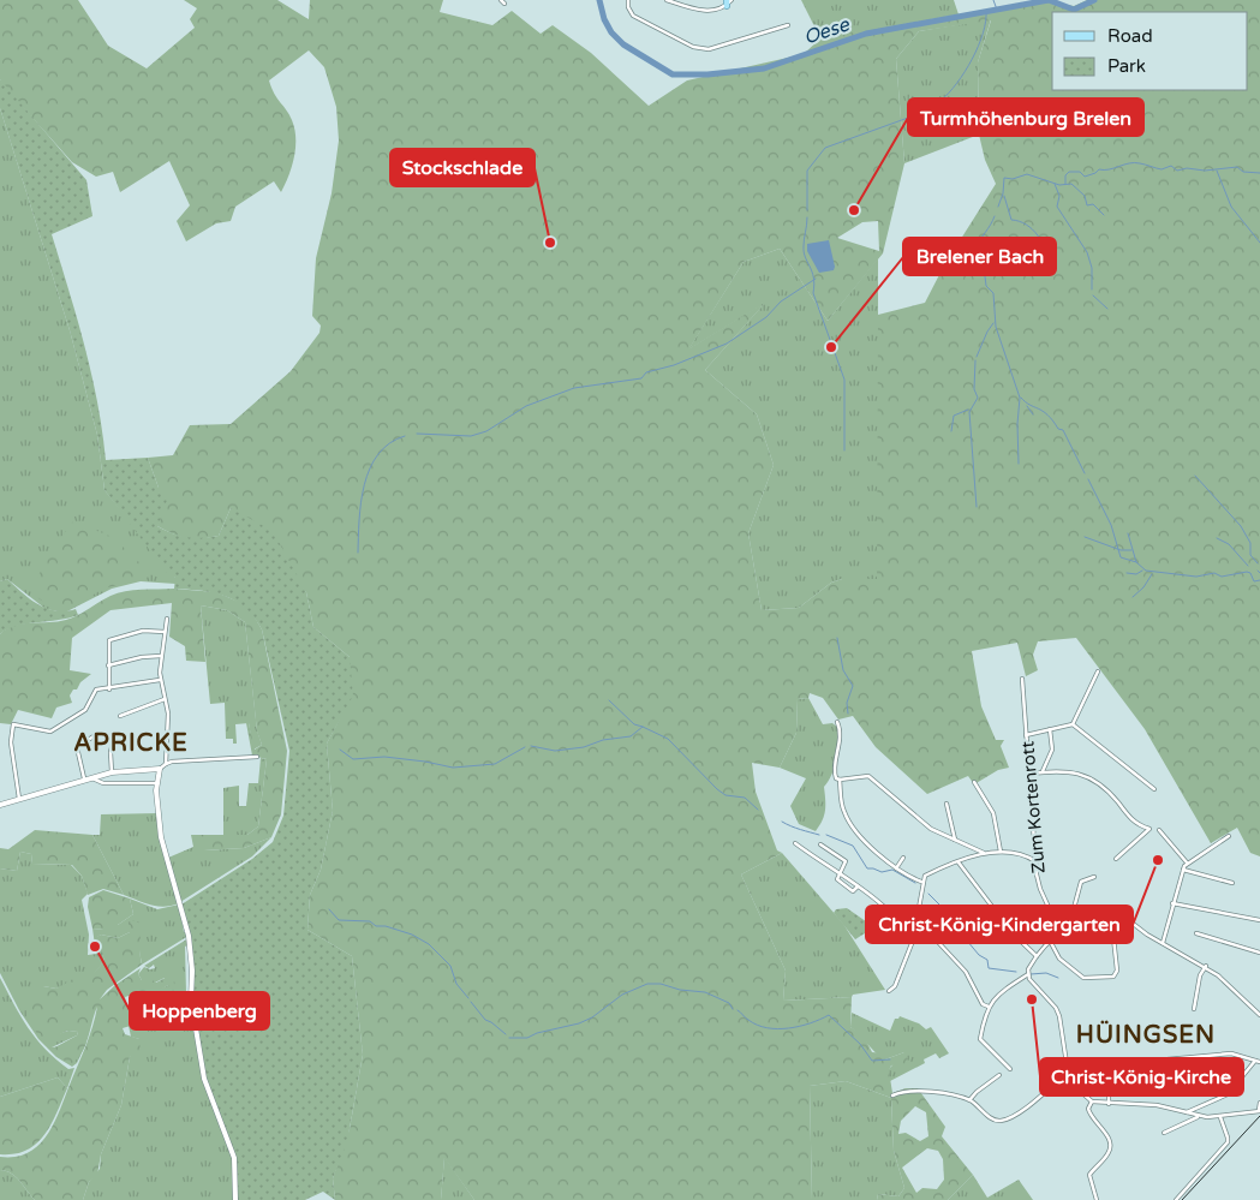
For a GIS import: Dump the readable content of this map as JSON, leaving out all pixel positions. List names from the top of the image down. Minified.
{"streets":{"street":["Zum Kortenrott"]},"districts":["APRICKE","HÜINGSEN"],"water":["Oese"],"places":["Turmhöhenburg Brelen","Stockschlade","Brelener Bach","Christ-König-Kindergarten","Hoppenberg","Christ-König-Kirche"],"legend":["Road","Park"]}
